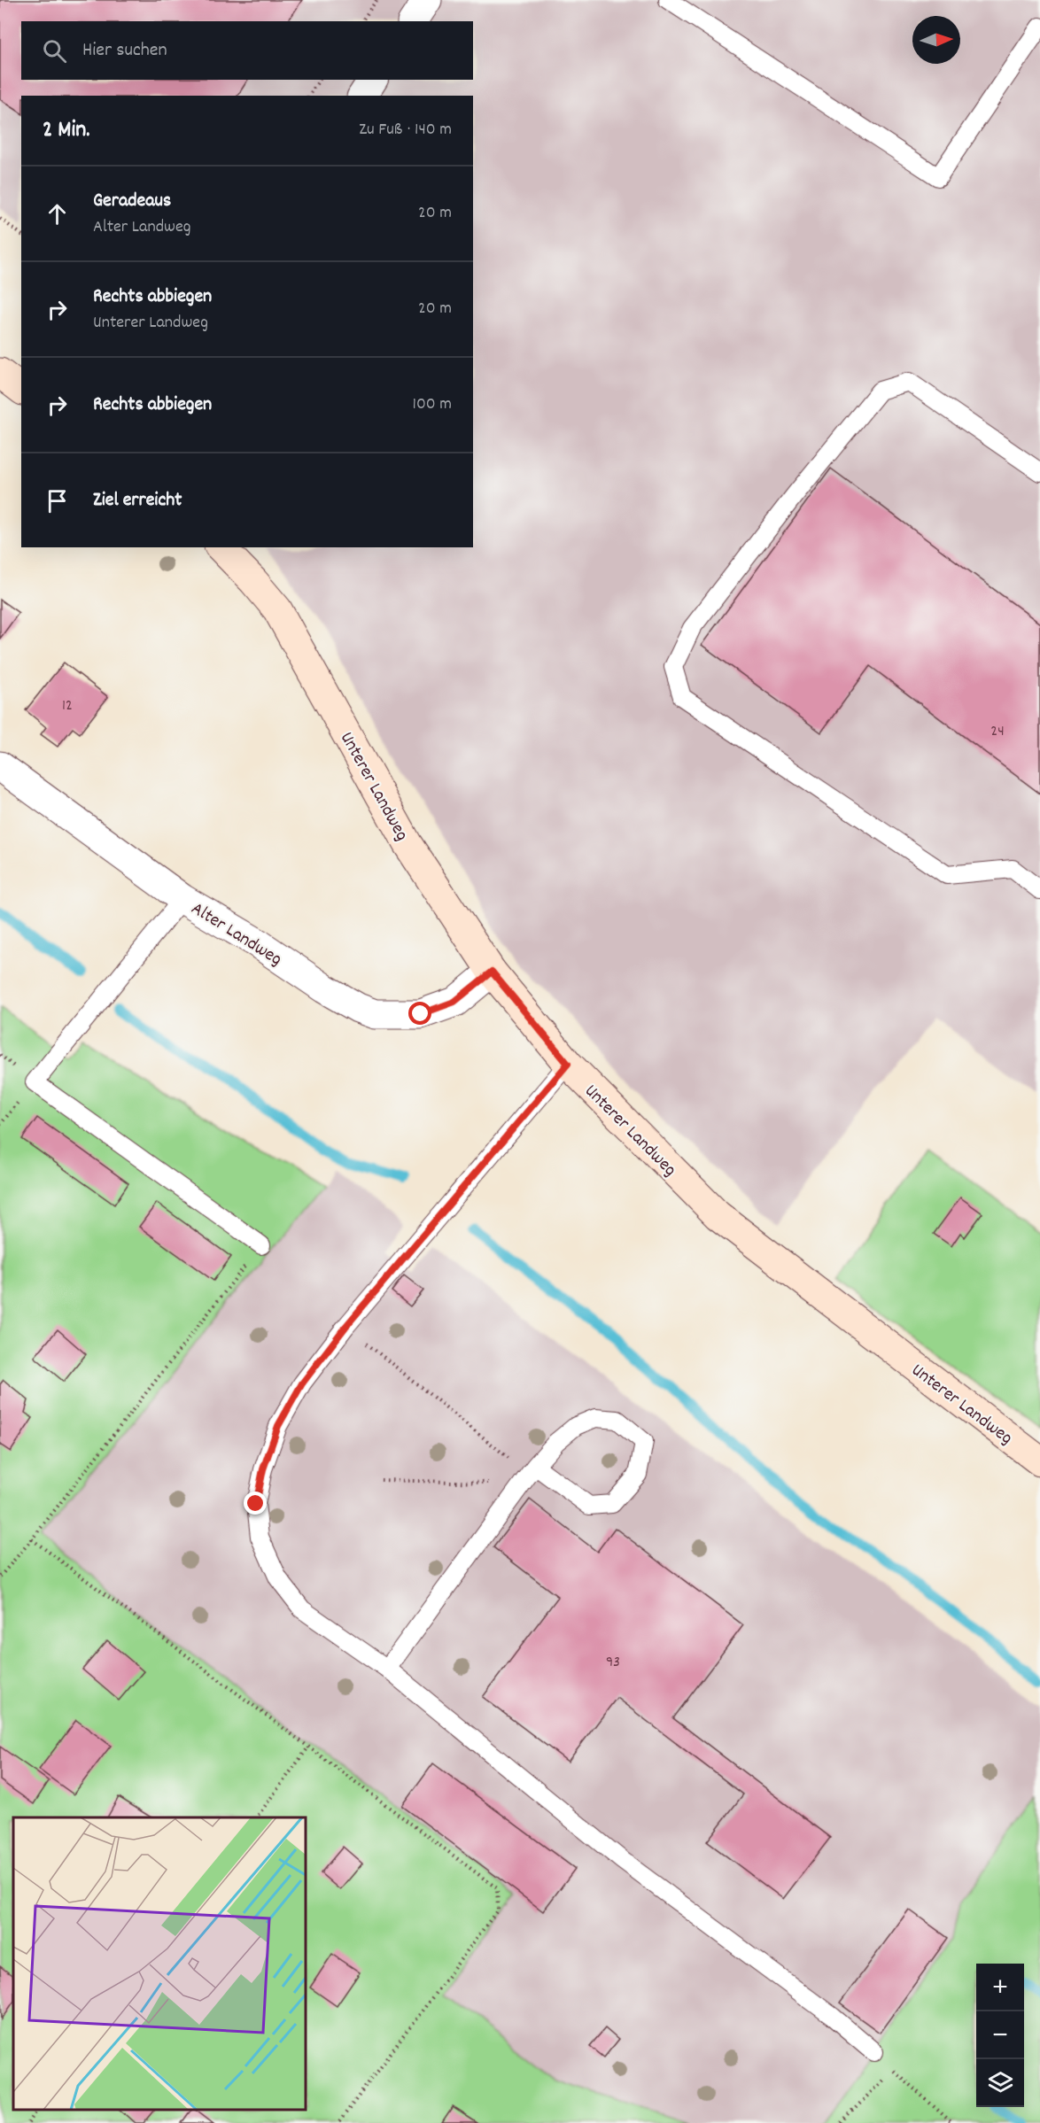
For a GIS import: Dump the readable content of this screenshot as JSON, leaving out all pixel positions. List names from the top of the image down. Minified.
{"streets":{"main road":["Unterer Landweg"],"street":["Alter Landweg"]},"crossings":[["Unterer Landweg","Alter Landweg"]],"house_numbers":["12","24","93"],"north":"right","page":{"search":"Hier suchen","heading":["2 Min.","Zu Fuß · 140 m"],"list":[["Geradeaus","Alter Landweg","20 m"],["Rechts abbiegen","Unterer Landweg","20 m"],["Rechts abbiegen","100 m"],"Ziel erreicht"],"map_buttons":["+","−"]}}
